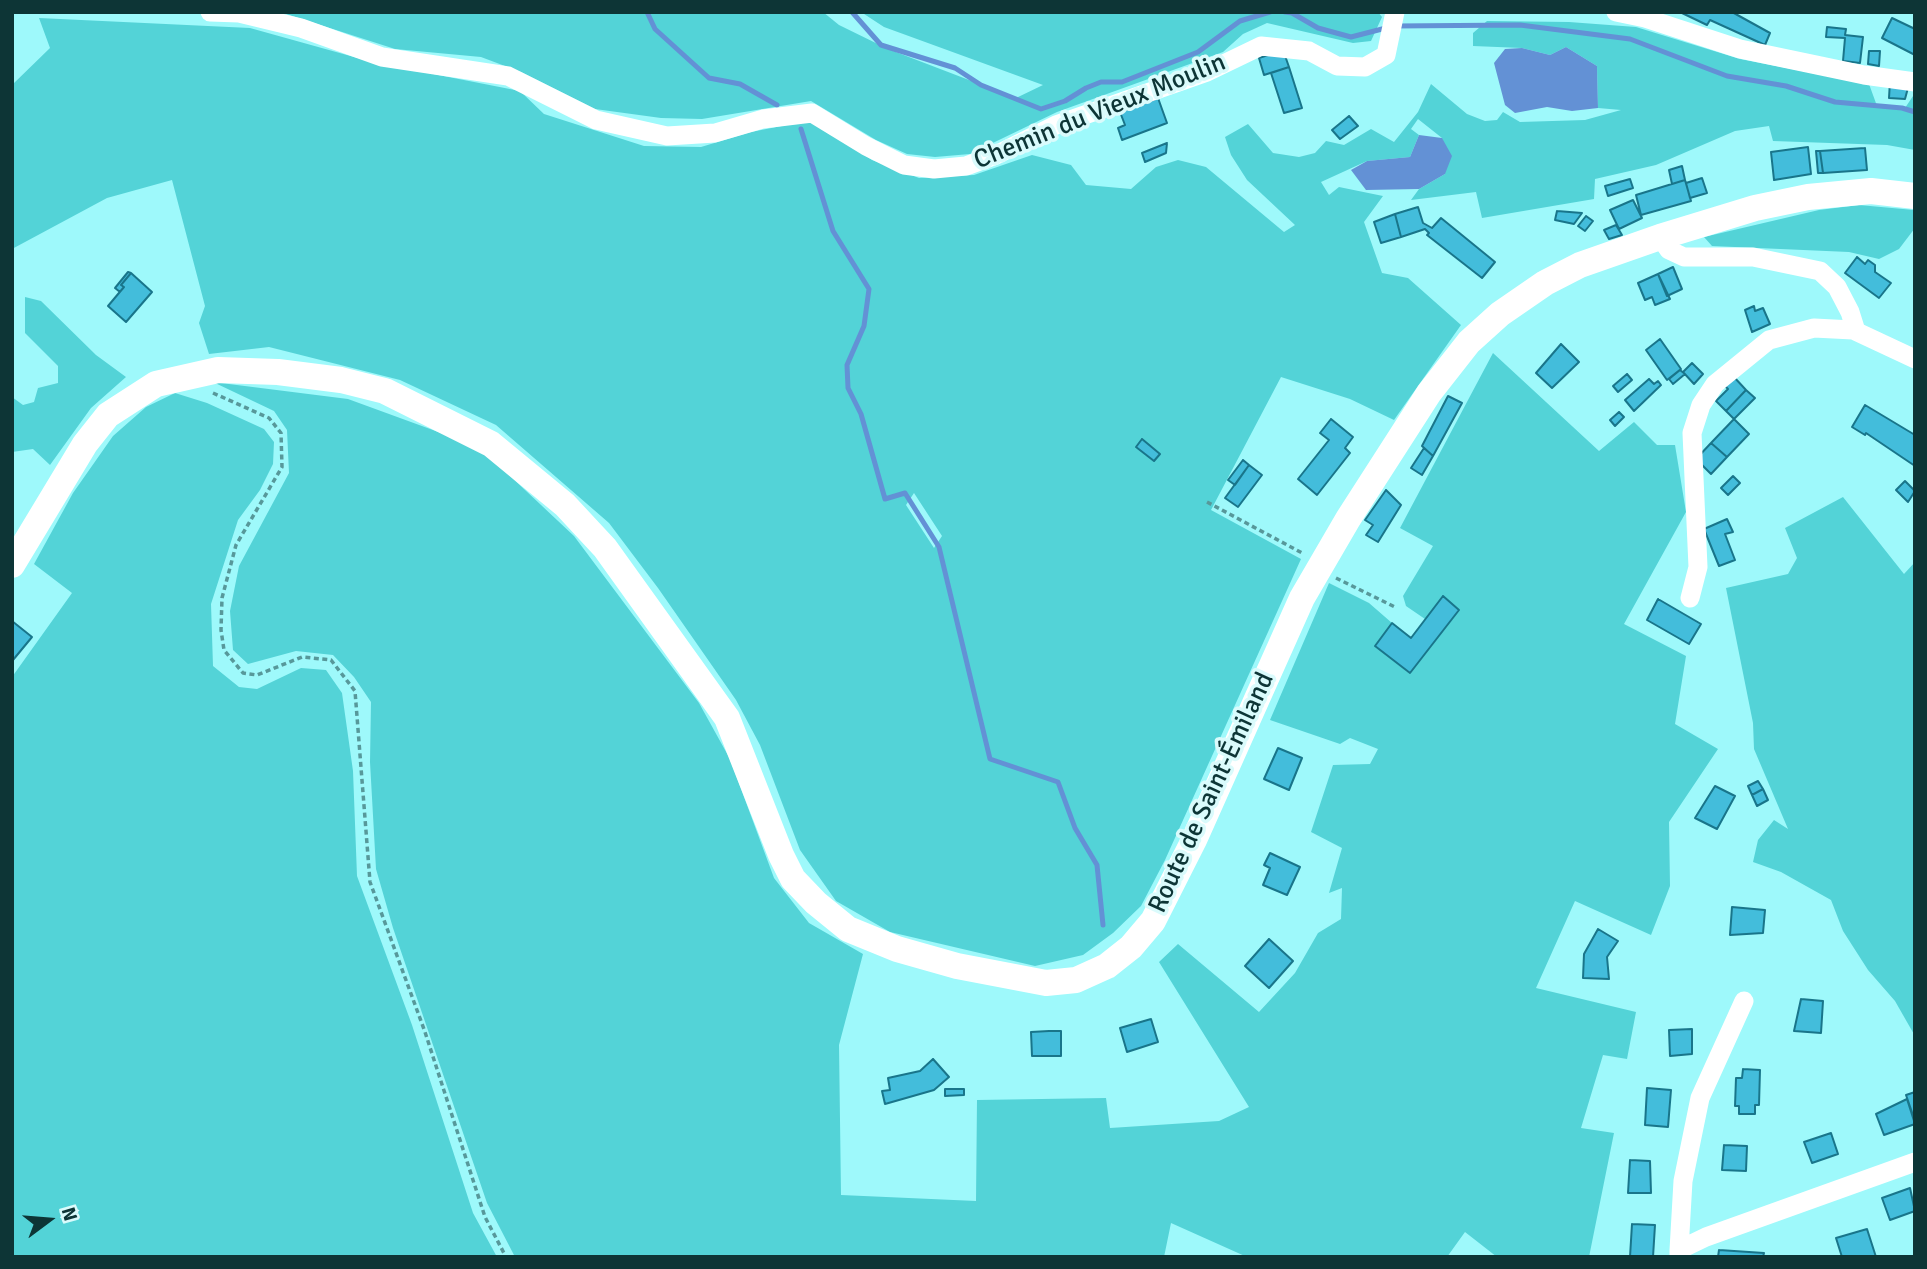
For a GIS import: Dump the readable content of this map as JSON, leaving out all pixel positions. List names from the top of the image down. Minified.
{"streets":{"main road":["Route de Saint-Émiland"],"street":["Chemin du Vieux Moulin"]},"north":"right"}
